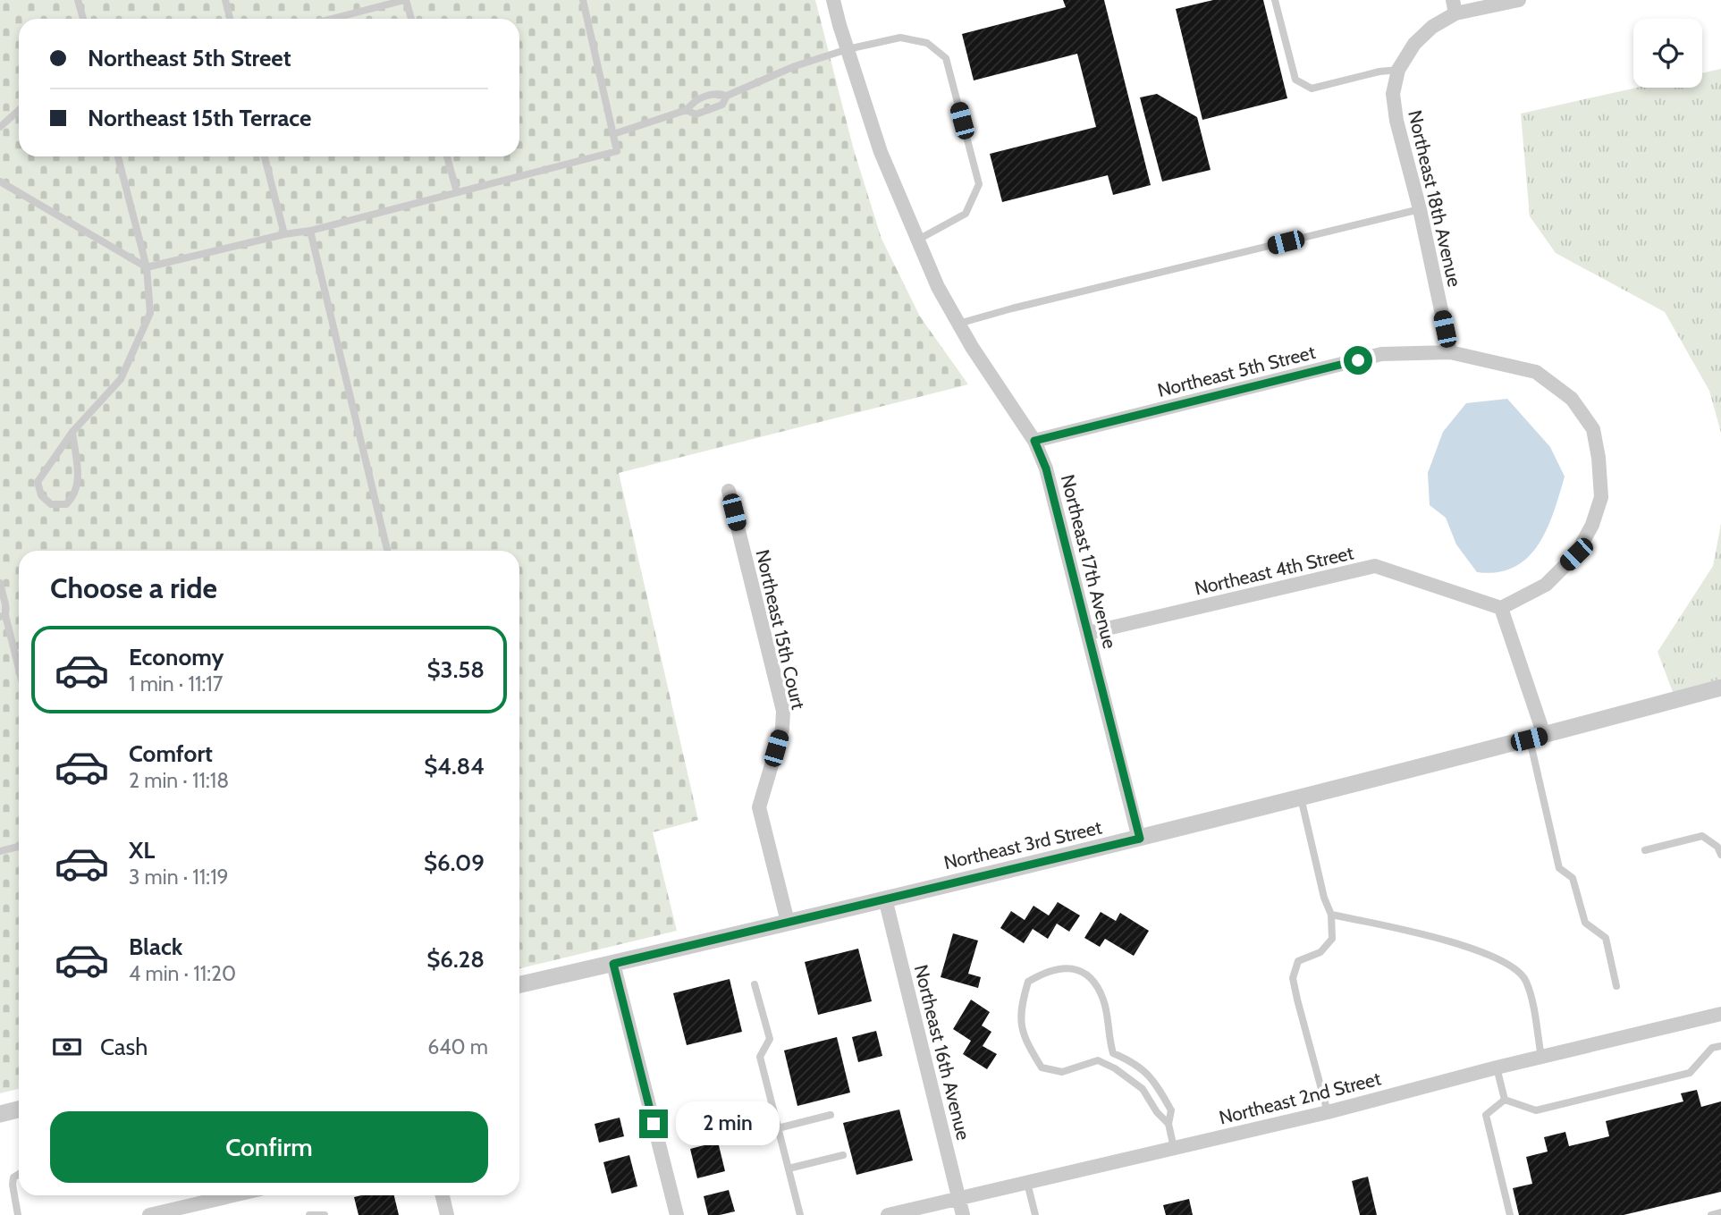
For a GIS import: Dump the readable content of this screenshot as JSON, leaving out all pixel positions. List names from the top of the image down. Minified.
{"streets":{"street":["Northeast 18th Avenue","Northeast 5th Street","Northeast 17th Avenue","Northeast 4th Street","Northeast 15th Court","Northeast 3rd Street","Northeast 16th Avenue","Northeast 2nd Street"]},"crossings":[["Northeast 18th Avenue","Northeast 5th Street"],["Northeast 5th Street","Northeast 17th Avenue"],["Northeast 17th Avenue","Northeast 4th Street"],["Northeast 17th Avenue","Northeast 3rd Street"],["Northeast 15th Court","Northeast 3rd Street"],["Northeast 3rd Street","Northeast 16th Avenue"],["Northeast 16th Avenue","Northeast 2nd Street"]],"page":{"banner":["Northeast 5th Street","Northeast 15th Terrace"],"heading":"Choose a ride","list":[{"name":"Economy","note":"1 min · 11:17","value":"$3.58"},{"name":"Comfort","note":"2 min · 11:18","value":"$4.84"},{"name":"XL","note":"3 min · 11:19","value":"$6.09"},{"name":"Black","note":"4 min · 11:20","value":"$6.28"}],"pay":["Cash","640 m"],"buttons":"Confirm","bubble":"2 min"}}
